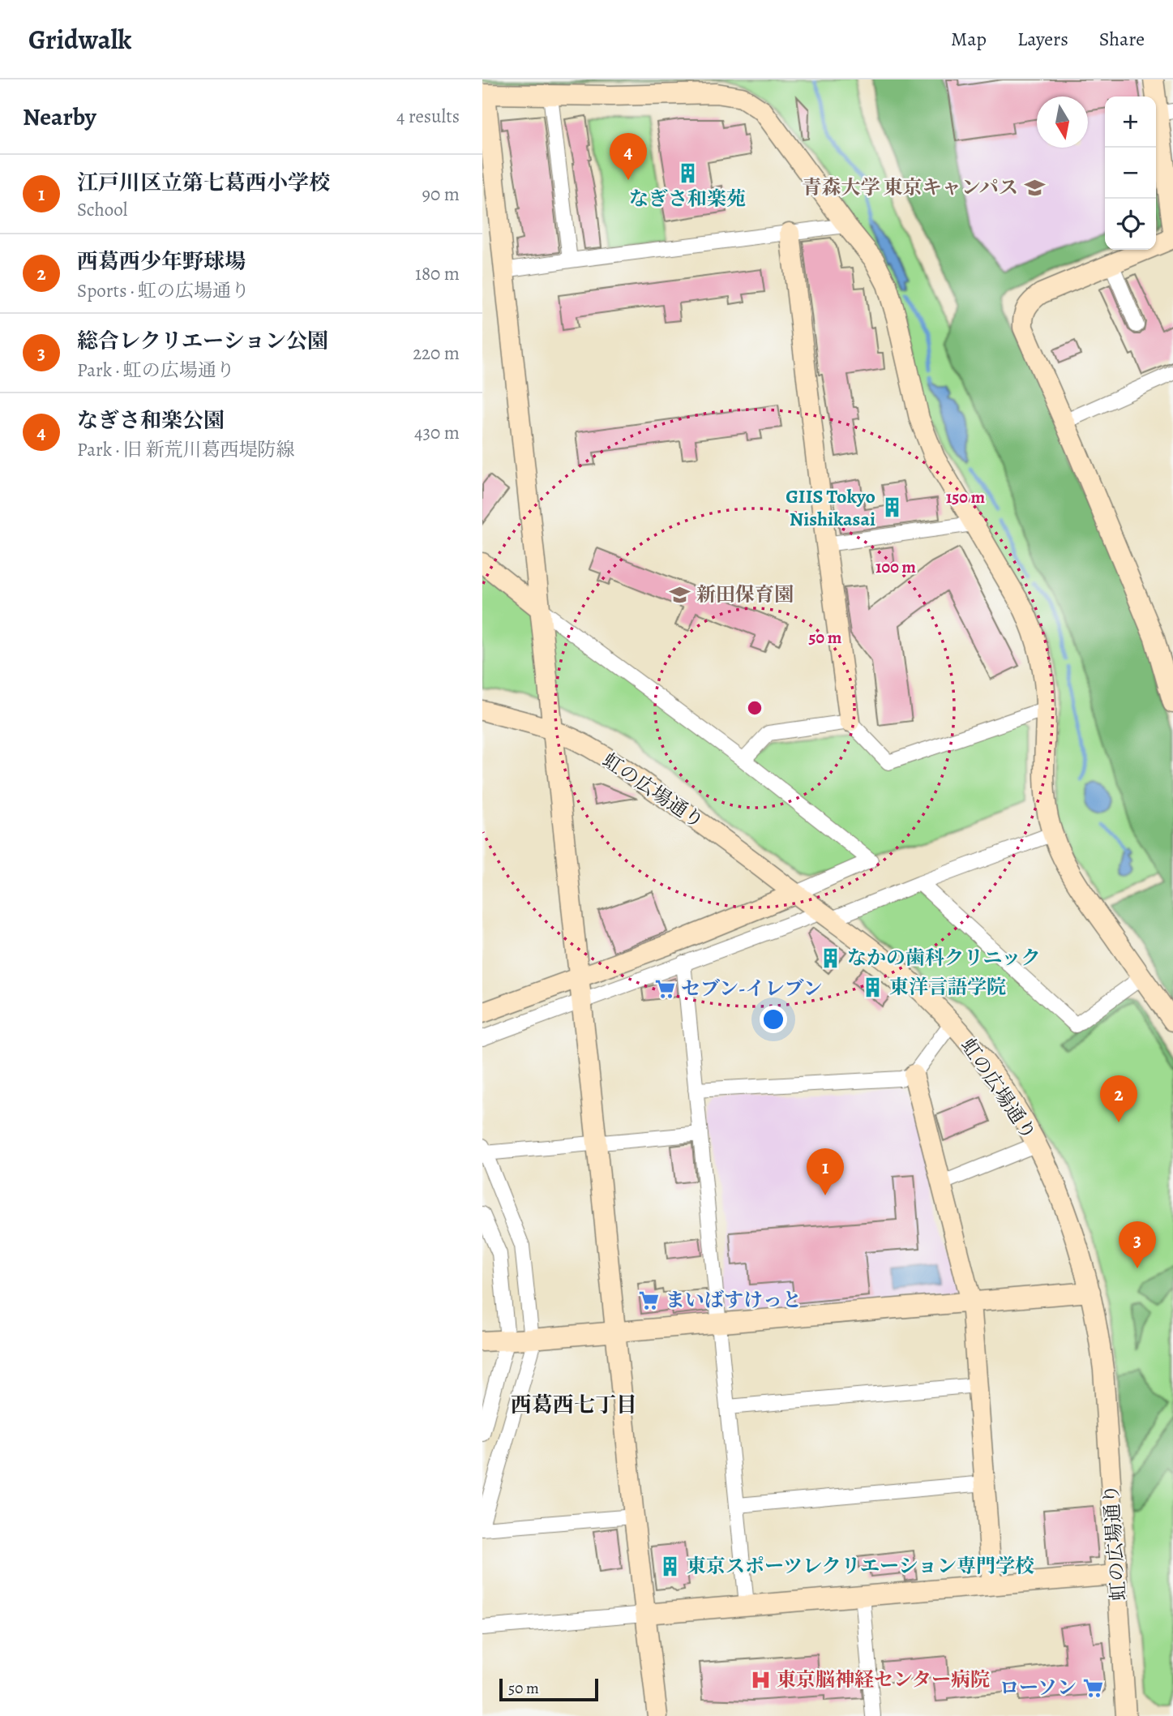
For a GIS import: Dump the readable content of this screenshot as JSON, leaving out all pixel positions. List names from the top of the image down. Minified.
{"streets":{"street":["虹の広場通り"]},"districts":["西葛西七丁目"],"places":{"building":["なぎさ和楽苑","GIIS Tokyo Nishikasai","なかの歯科クリニック","東洋言語学院","東京スポーツレクリエーション専門学校"],"school or university":["青森大学 東京キャンパス","新田保育園"],"supermarket":["セブン-イレブン","まいばすけっと","ローソン"],"hospital":["東京脳神経センター病院"]},"scale_bar":"50 m","north":"bottom","page":{"header":"Gridwalk","nav":["Map","Layers","Share"],"heading":["Nearby","4 results"],"map_buttons":["+","−"],"pins":["4","2","1","3"],"list":[{"mark":"1","name":"江戸川区立第七葛西小学校","note":"School","value":"90 m"},{"mark":"2","name":"西葛西少年野球場","note":"Sports · 虹の広場通り","value":"180 m"},{"mark":"3","name":"総合レクリエーション公園","note":"Park · 虹の広場通り","value":"220 m"},{"mark":"4","name":"なぎさ和楽公園","note":"Park · 旧 新荒川葛西堤防線","value":"430 m"}],"scale":"50 m"},"rings":["150 m","100 m","50 m"]}
